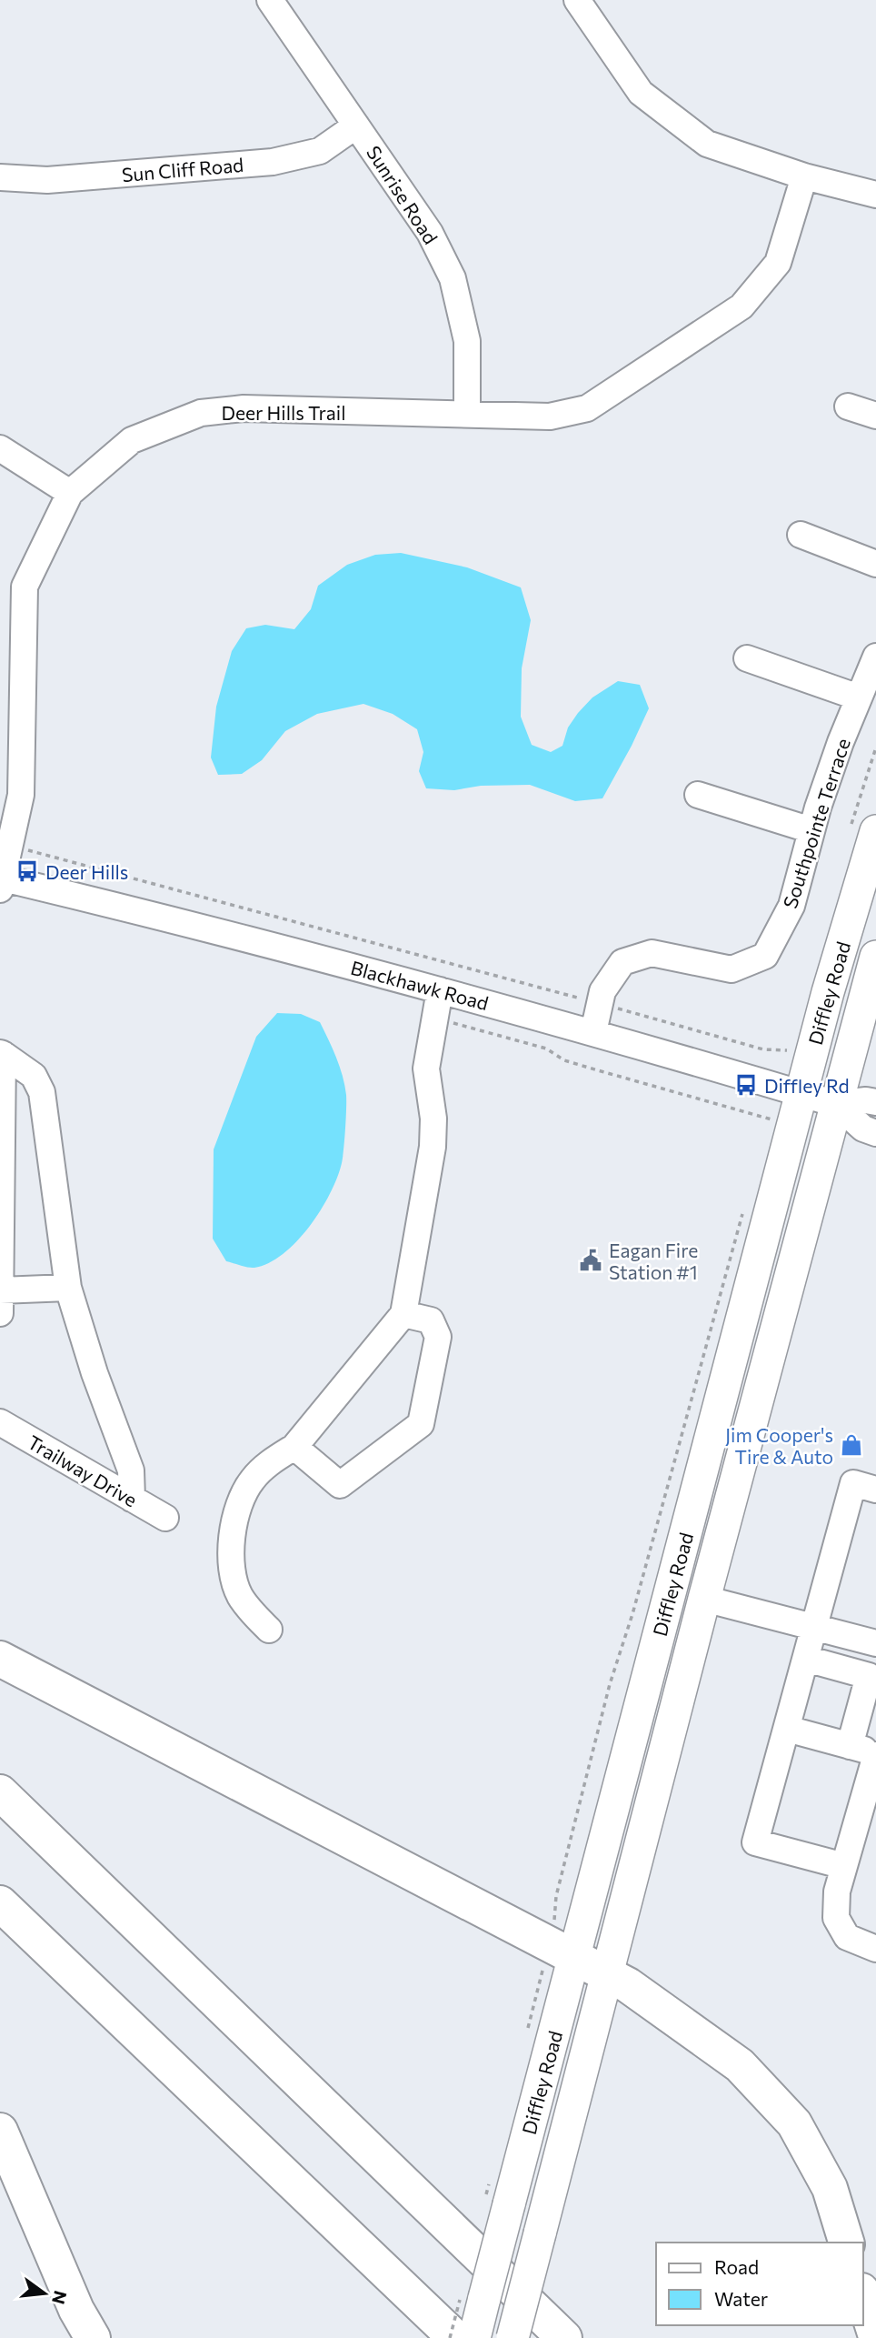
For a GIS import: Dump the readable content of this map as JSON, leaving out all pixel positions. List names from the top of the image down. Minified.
{"streets":{"main road":["Diffley Road"],"street":["Sun Cliff Road","Sunrise Road","Deer Hills Trail","Southpointe Terrace","Blackhawk Road","Trailway Drive"]},"crossings":[["Sun Cliff Road","Sunrise Road"],["Sunrise Road","Deer Hills Trail"],["Deer Hills Trail","Blackhawk Road"],["Southpointe Terrace","Blackhawk Road"],["Blackhawk Road","Diffley Road"]],"places":{"bus stop":["Deer Hills","Diffley Rd"],"public building":["Eagan Fire Station #1"],"shop":["Jim Cooper's Tire & Auto"]},"legend":["Road","Water"],"north":"right"}
